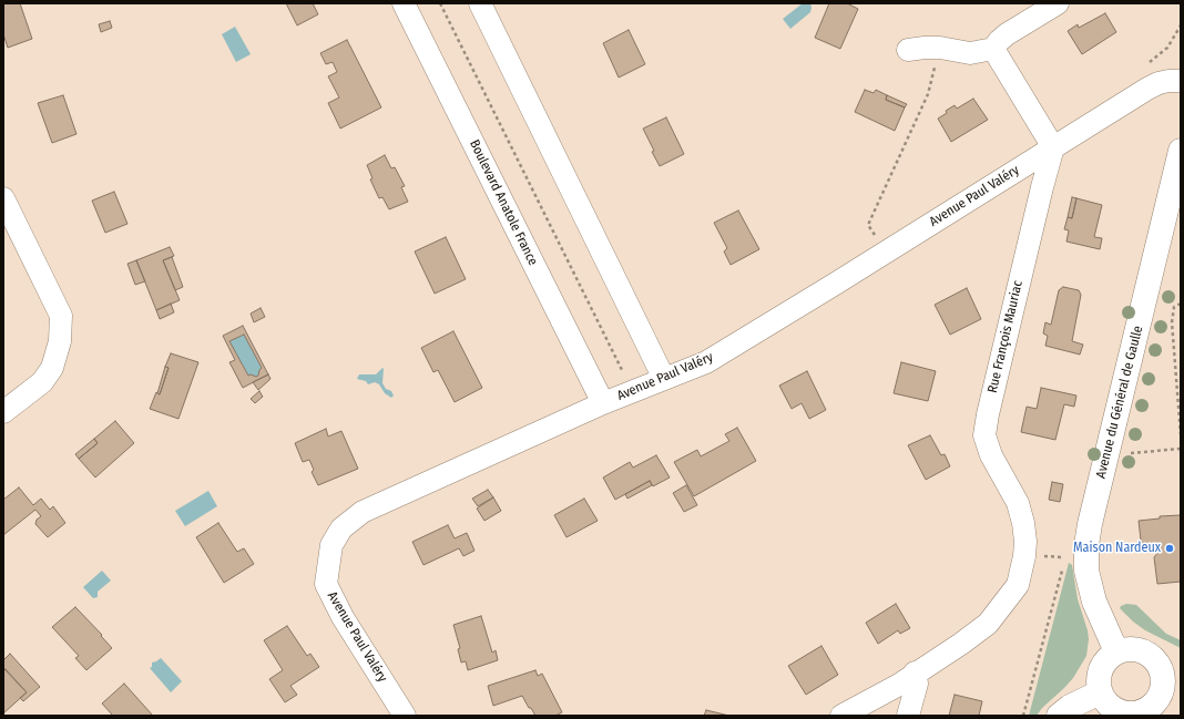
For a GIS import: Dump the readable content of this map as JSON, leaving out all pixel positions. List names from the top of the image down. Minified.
{"streets":{"street":["Avenue Paul Valéry","Boulevard Anatole France","Rue François Mauriac","Avenue du Général de Gaulle"]},"crossings":[["Avenue Paul Valéry","Boulevard Anatole France"],["Avenue Paul Valéry","Rue François Mauriac"]],"places":["Maison Nardeux"]}
